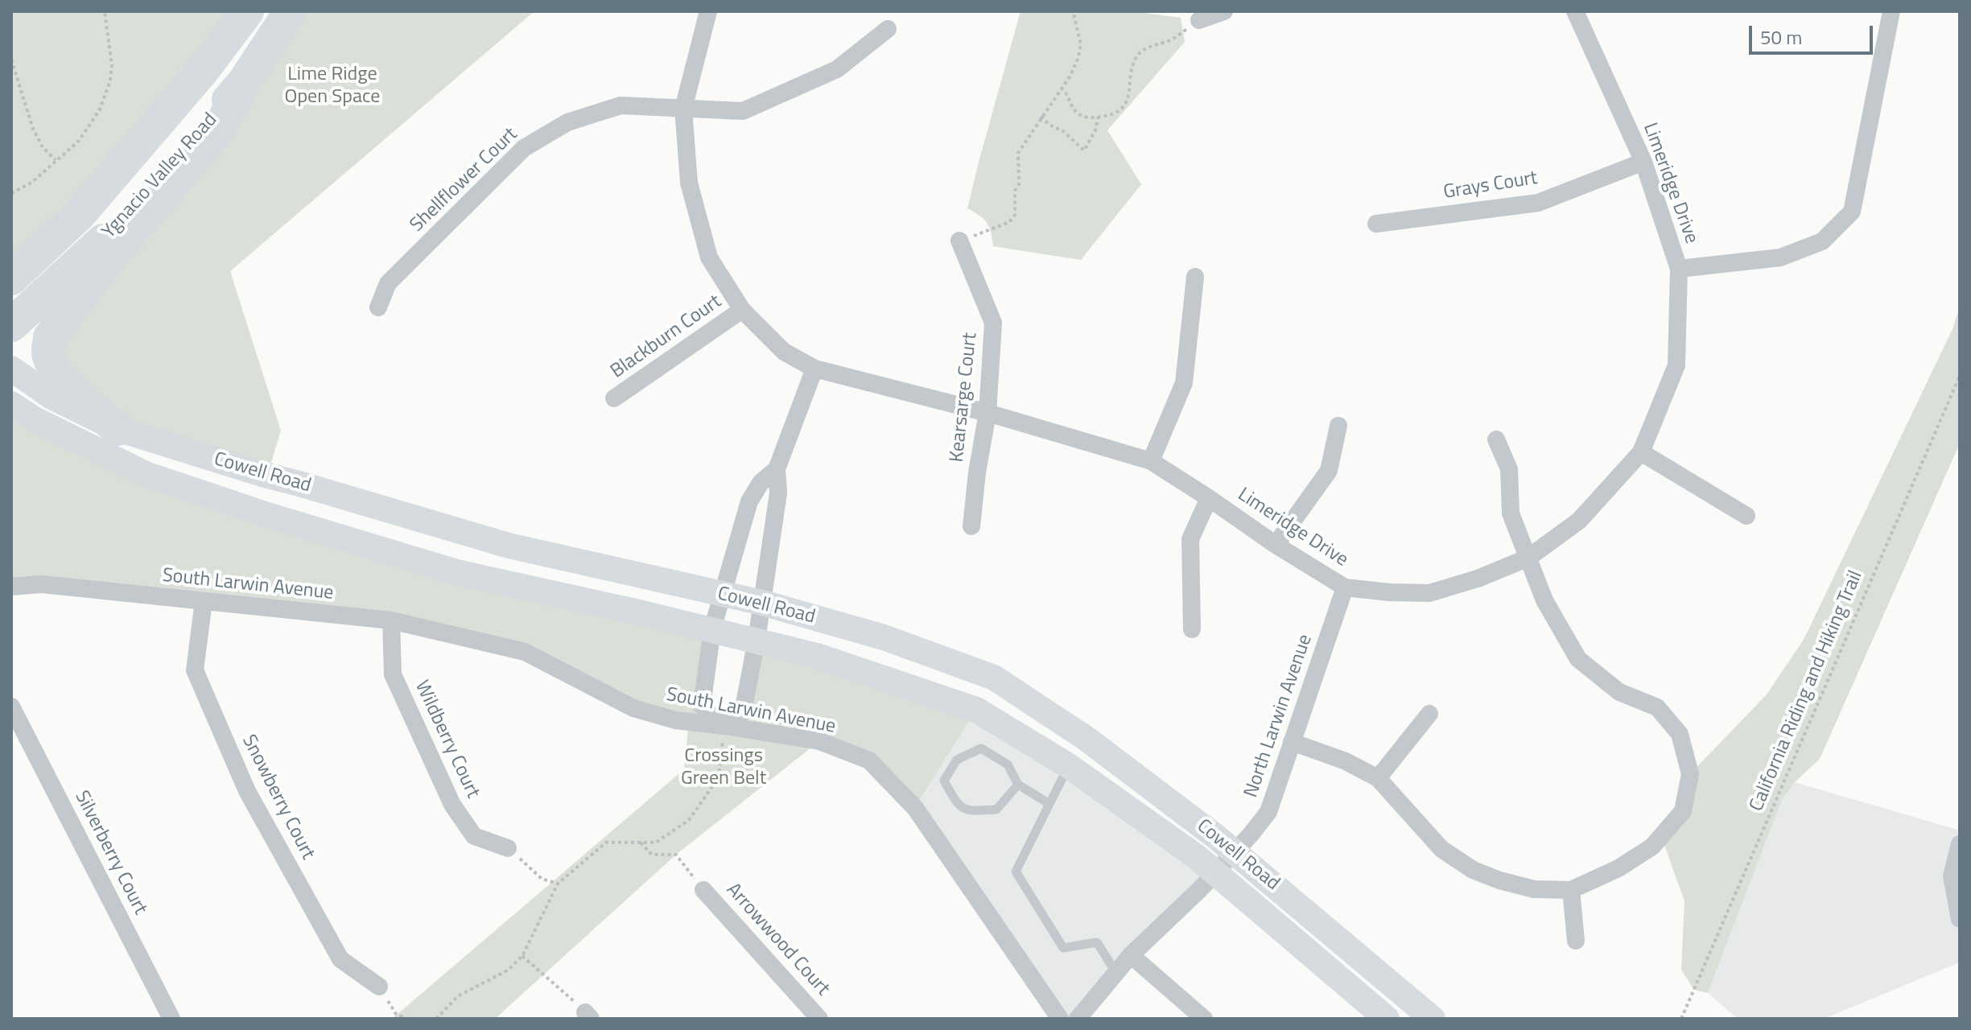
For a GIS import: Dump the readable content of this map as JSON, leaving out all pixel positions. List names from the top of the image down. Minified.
{"streets":{"highway":["Ygnacio Valley Road"],"street":["Shellflower Court","Limeridge Drive","Grays Court","Blackburn Court","Kearsarge Court","Cowell Road","South Larwin Avenue","North Larwin Avenue","Wildberry Court","Snowberry Court","Silverberry Court","Arrowwood Court"],"path":["California Riding and Hiking Trail"]},"crossings":[["Shellflower Court","Limeridge Drive"],["Limeridge Drive","Grays Court"],["Limeridge Drive","Blackburn Court"],["Limeridge Drive","Kearsarge Court"],["Limeridge Drive","North Larwin Avenue"],["Cowell Road","North Larwin Avenue"],["South Larwin Avenue","Wildberry Court"],["South Larwin Avenue","Snowberry Court"]],"parks":["Lime Ridge Open Space","Crossings Green Belt"],"scale_bar":"50 m"}
